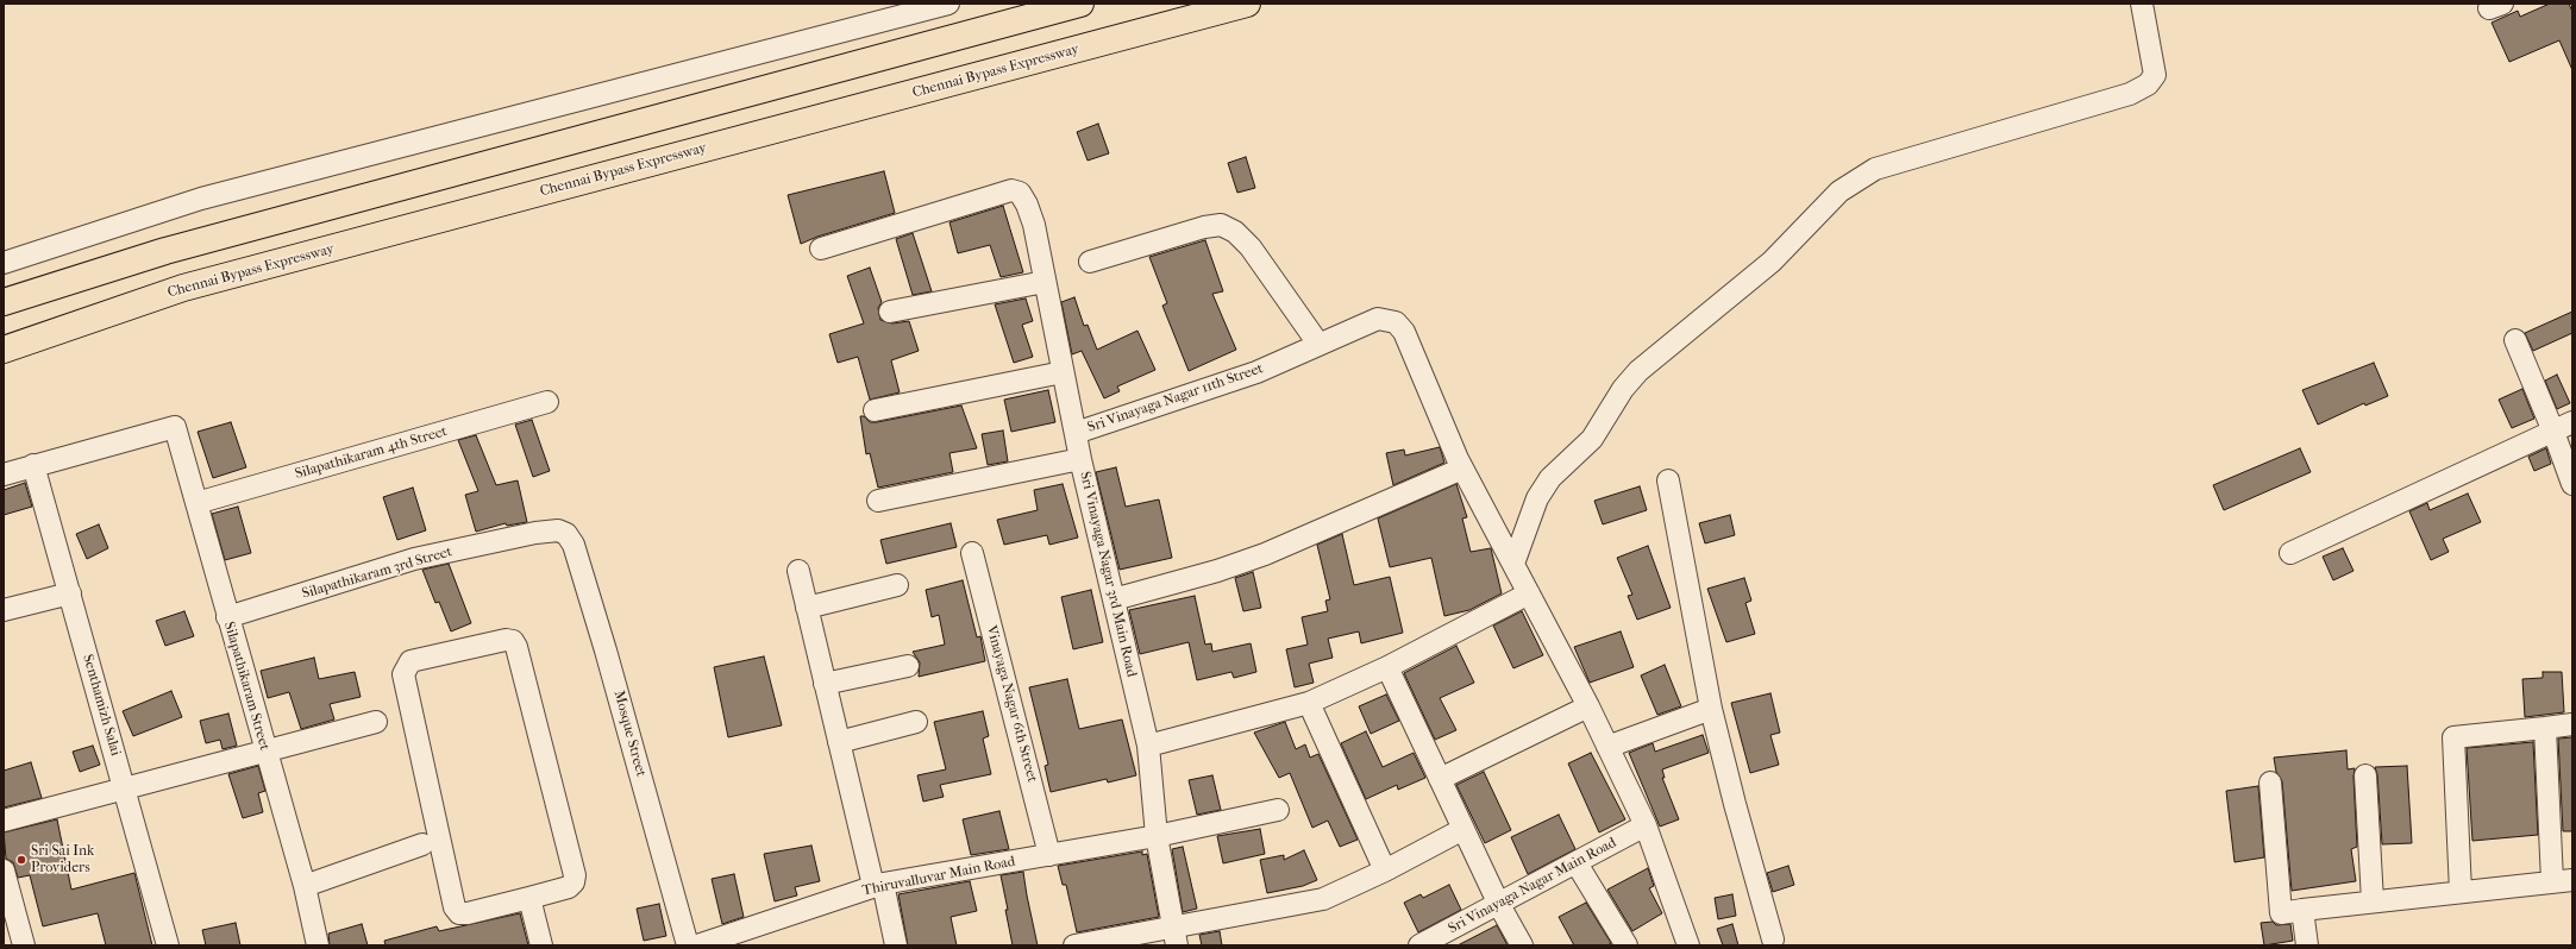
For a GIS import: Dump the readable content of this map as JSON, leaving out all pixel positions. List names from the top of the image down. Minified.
{"streets":{"highway":["Chennai Bypass Expressway"],"street":["Sri Vinayaga Nagar 11th Street","Silapathikaram 4th Street","Silapathikaram 3rd Street","Sri Vinayaga Nagar 3rd Main Road","Silapathikaram Street","Vinayaga Nagar 6th Street","Senthamizh Salai","Mosque Street","Thiruvalluvar Main Road","Sri Vinayaga Nagar Main Road"]},"crossings":[["Sri Vinayaga Nagar 11th Street","Sri Vinayaga Nagar 3rd Main Road"],["Silapathikaram 4th Street","Silapathikaram Street"],["Silapathikaram 3rd Street","Silapathikaram Street"],["Silapathikaram 3rd Street","Mosque Street"],["Sri Vinayaga Nagar 3rd Main Road","Thiruvalluvar Main Road"],["Silapathikaram Street","Senthamizh Salai"],["Vinayaga Nagar 6th Street","Thiruvalluvar Main Road"]],"places":["Sri Sai Ink Providers"]}
